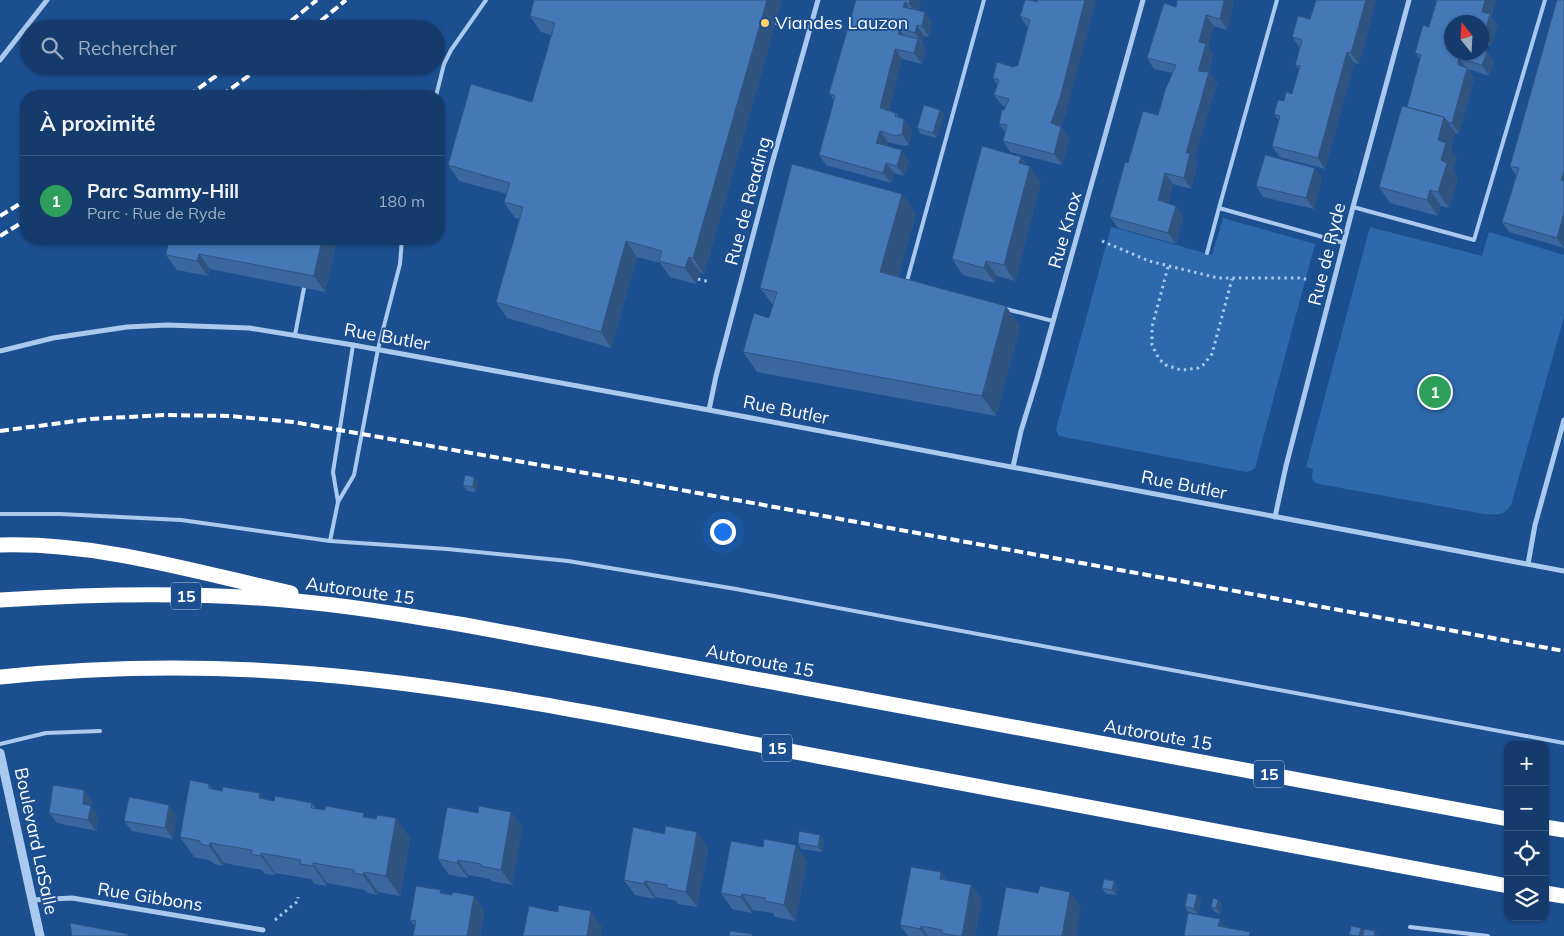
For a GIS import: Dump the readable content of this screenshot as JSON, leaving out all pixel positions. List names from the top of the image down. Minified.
{"streets":{"highway":["Autoroute 15","15"],"street":["Rue de Reading","Rue Knox","Rue de Ryde","Rue Butler","Boulevard LaSalle","Rue Gibbons"]},"crossings":[["Rue de Reading","Rue Butler"],["Rue Knox","Rue Butler"],["Rue de Ryde","Rue Butler"],["Boulevard LaSalle","Rue Gibbons"]],"places":["Viandes Lauzon"],"north":"top","page":{"search":"Rechercher","heading":"À proximité","list":[{"mark":"1","name":"Parc Sammy-Hill","note":"Parc · Rue de Ryde","value":"180 m"}],"pins":"1","map_buttons":["+","−"]}}
